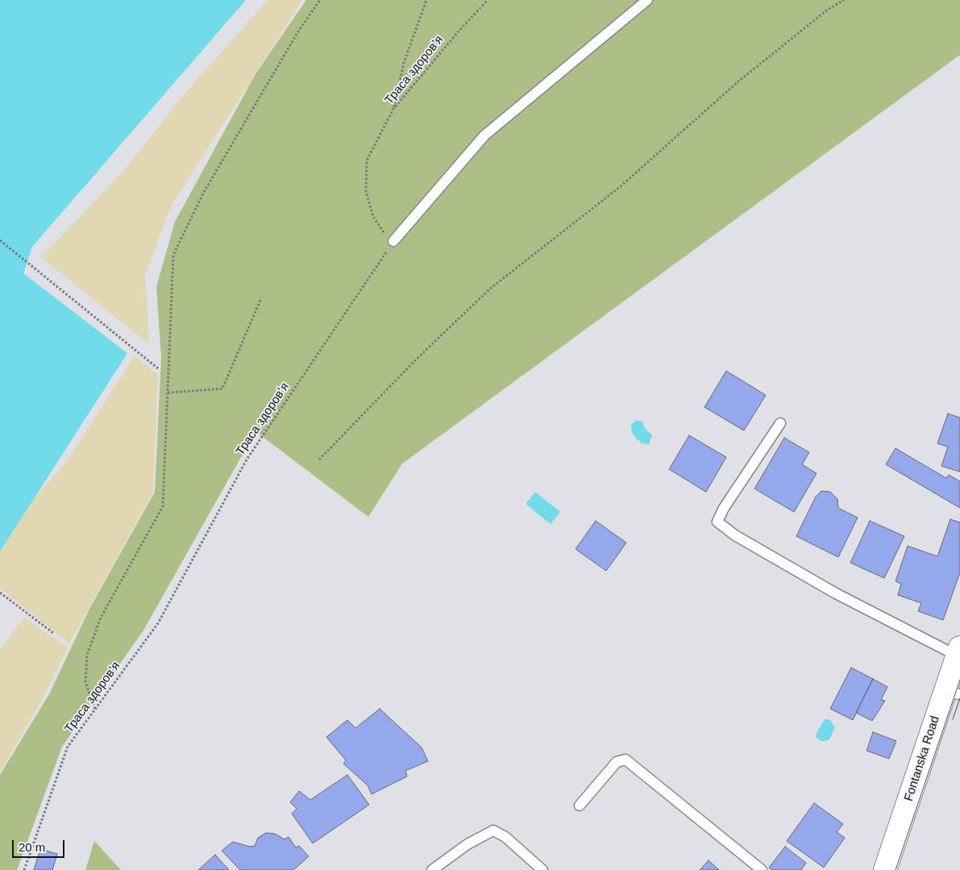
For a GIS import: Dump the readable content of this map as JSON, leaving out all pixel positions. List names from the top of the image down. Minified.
{"streets":{"main road":["Fontanska Road"],"path":["Траса здоров’я"]},"scale_bar":"20 m"}
